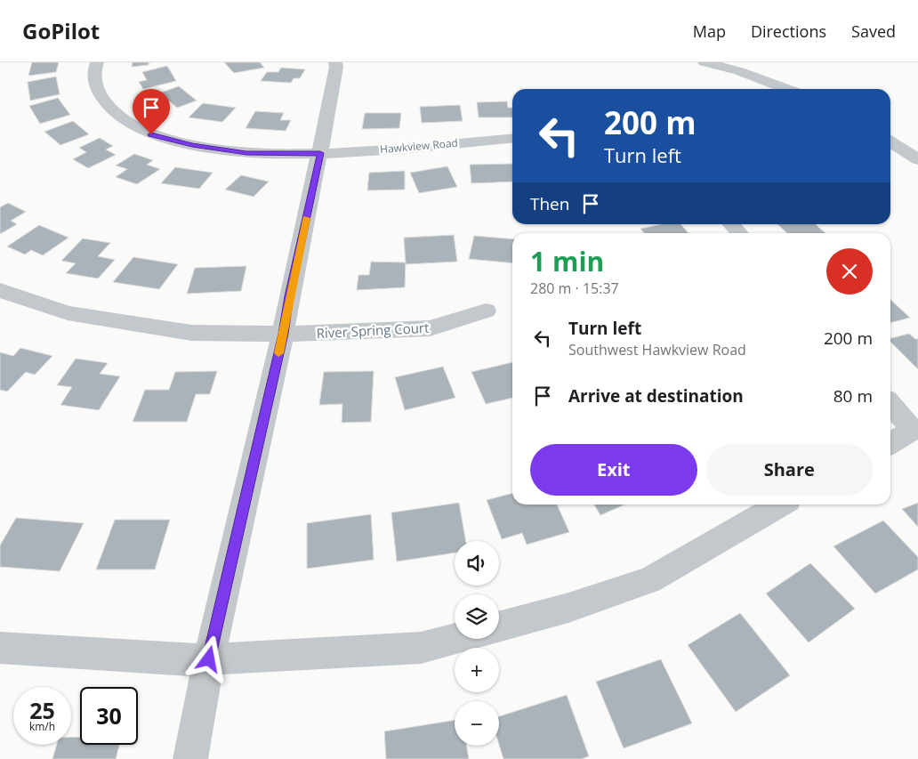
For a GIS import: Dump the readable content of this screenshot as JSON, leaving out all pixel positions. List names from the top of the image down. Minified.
{"streets":{"street":["Hawkview Road","River Spring Court"]},"page":{"header":"GoPilot","nav":["Map","Directions","Saved"],"turn":["200 m","Turn left"],"then":"Then","heading":["1 min","280 m · 15:37"],"list":[{"name":"Turn left","note":"Southwest Hawkview Road","value":"200 m"},{"name":"Arrive at destination","value":"80 m"}],"buttons":["Exit","Share"],"map_buttons":["+","−"],"speed":"25 km/h","limit":"30"}}
